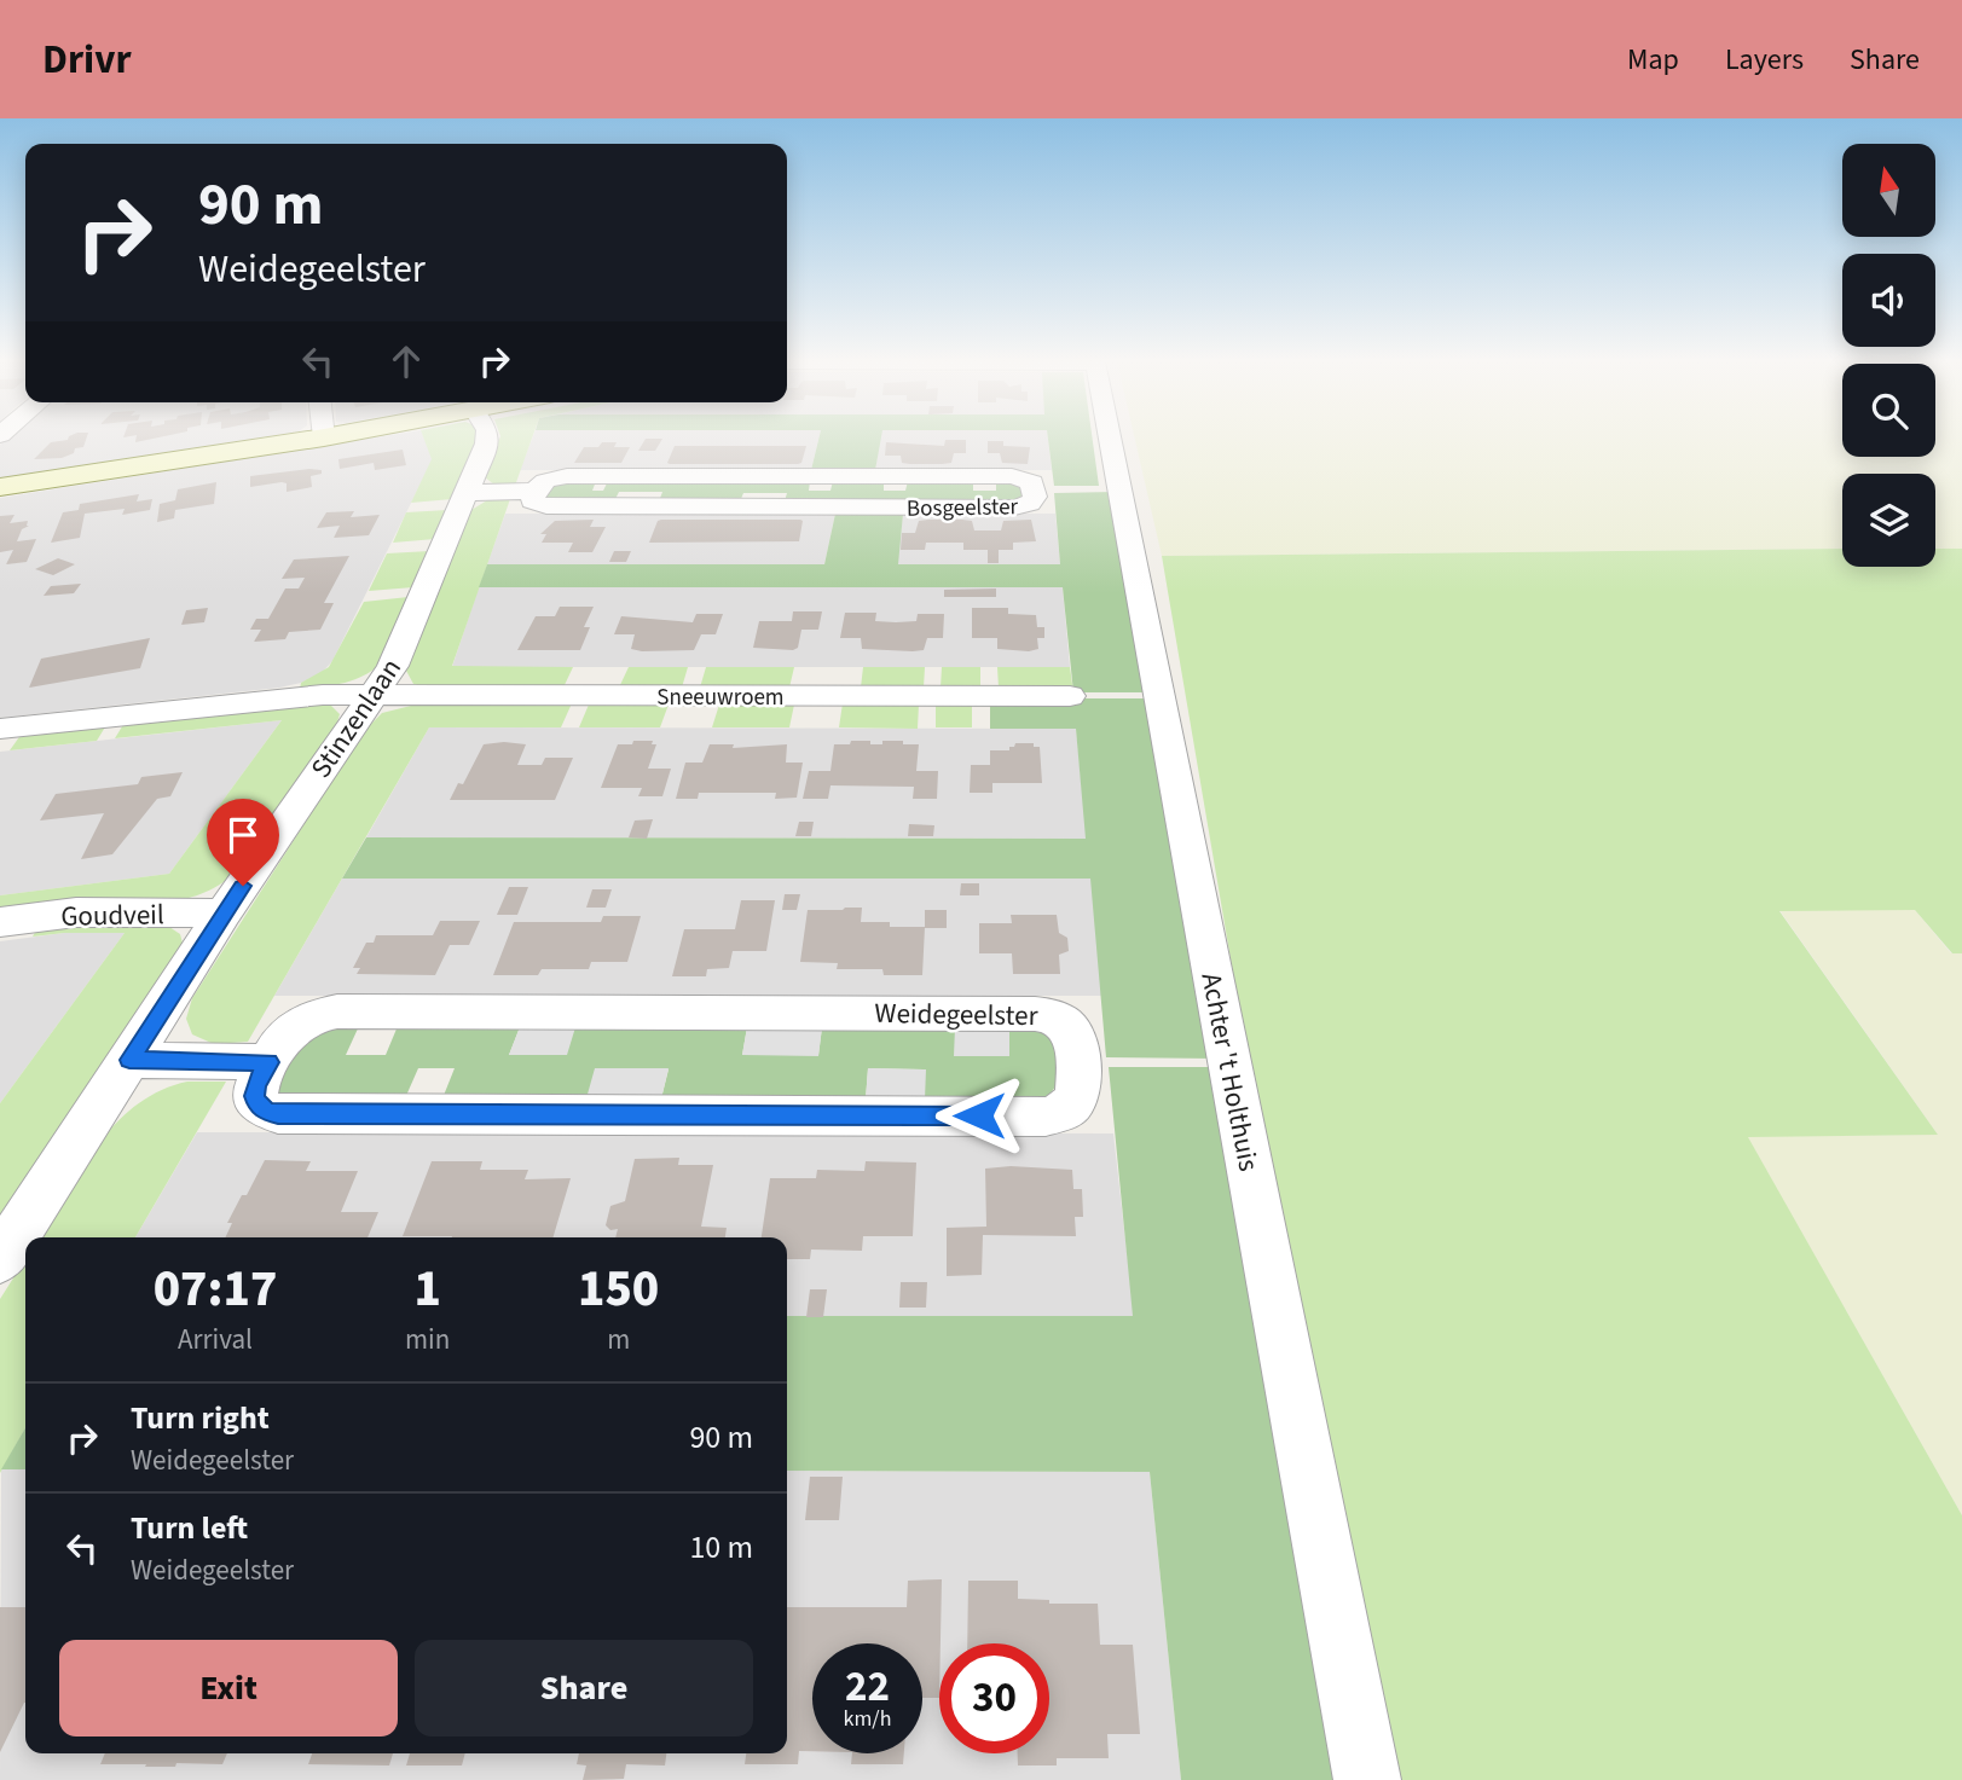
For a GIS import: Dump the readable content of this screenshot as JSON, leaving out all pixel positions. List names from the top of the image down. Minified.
{"streets":{"street":["Bosgeelster","Sneeuwroem","Stinzenlaan","Goudveil","Weidegeelster","Achter 't Holthuis"]},"crossings":[["Bosgeelster","Stinzenlaan"],["Sneeuwroem","Stinzenlaan"],["Stinzenlaan","Goudveil"]],"north":"top","page":{"header":"Drivr","nav":["Map","Layers","Share"],"turn":["90 m","Weidegeelster"],"eta":["07:17","Arrival","1","min","150","m"],"list":[{"name":"Turn right","note":"Weidegeelster","value":"90 m"},{"name":"Turn left","note":"Weidegeelster","value":"10 m"}],"buttons":["Exit","Share"],"speed":"22 km/h","limit":"30"}}
